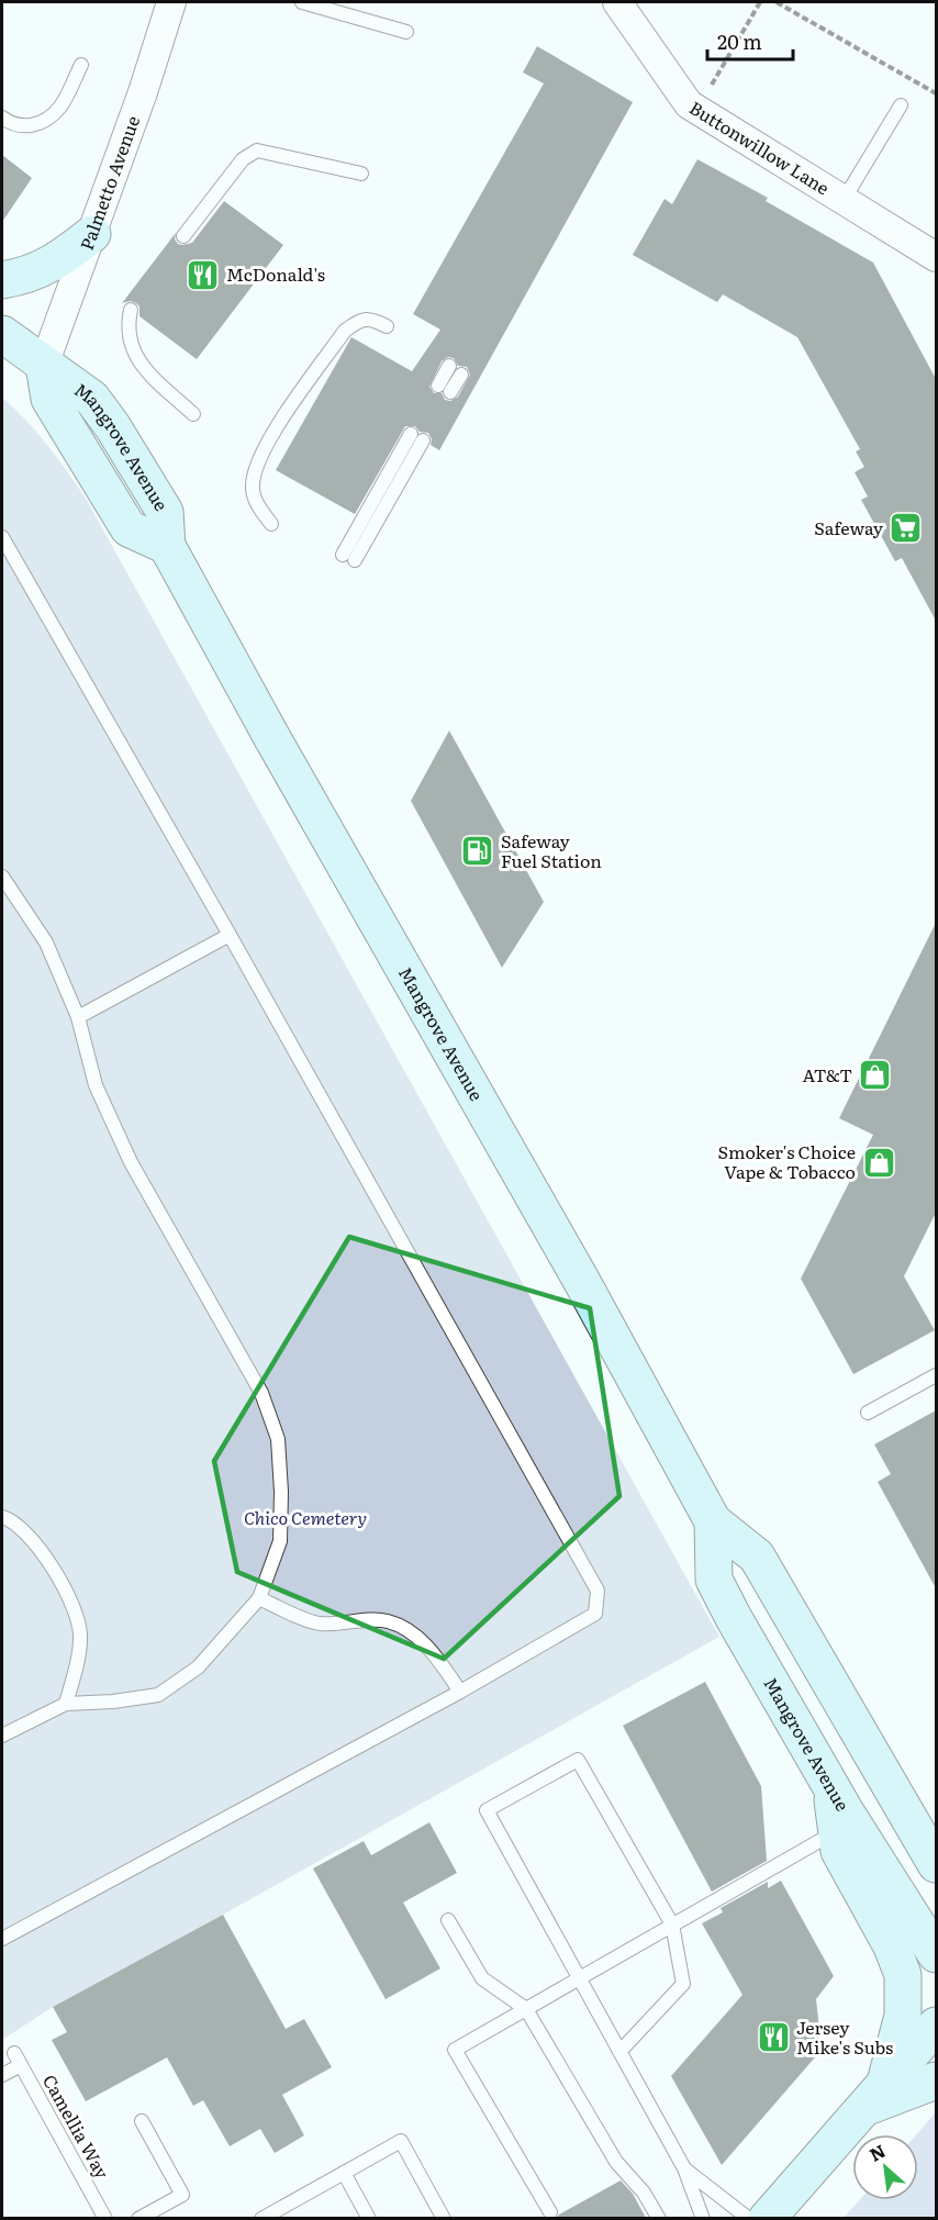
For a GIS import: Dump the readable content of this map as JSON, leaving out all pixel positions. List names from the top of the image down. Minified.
{"streets":{"street":["Buttonwillow Lane","Palmetto Avenue","Mangrove Avenue"],"lane":["Camellia Way"]},"crossings":[["Palmetto Avenue","Mangrove Avenue"]],"parks":["Chico Cemetery"],"places":{"restaurant":["McDonald's","Jersey Mike's Subs"],"supermarket":["Safeway"],"fuel station":["Safeway Fuel Station"],"shop":["AT&T","Smoker's Choice Vape & Tobacco"]},"scale_bar":"20 m","north":"top left"}
